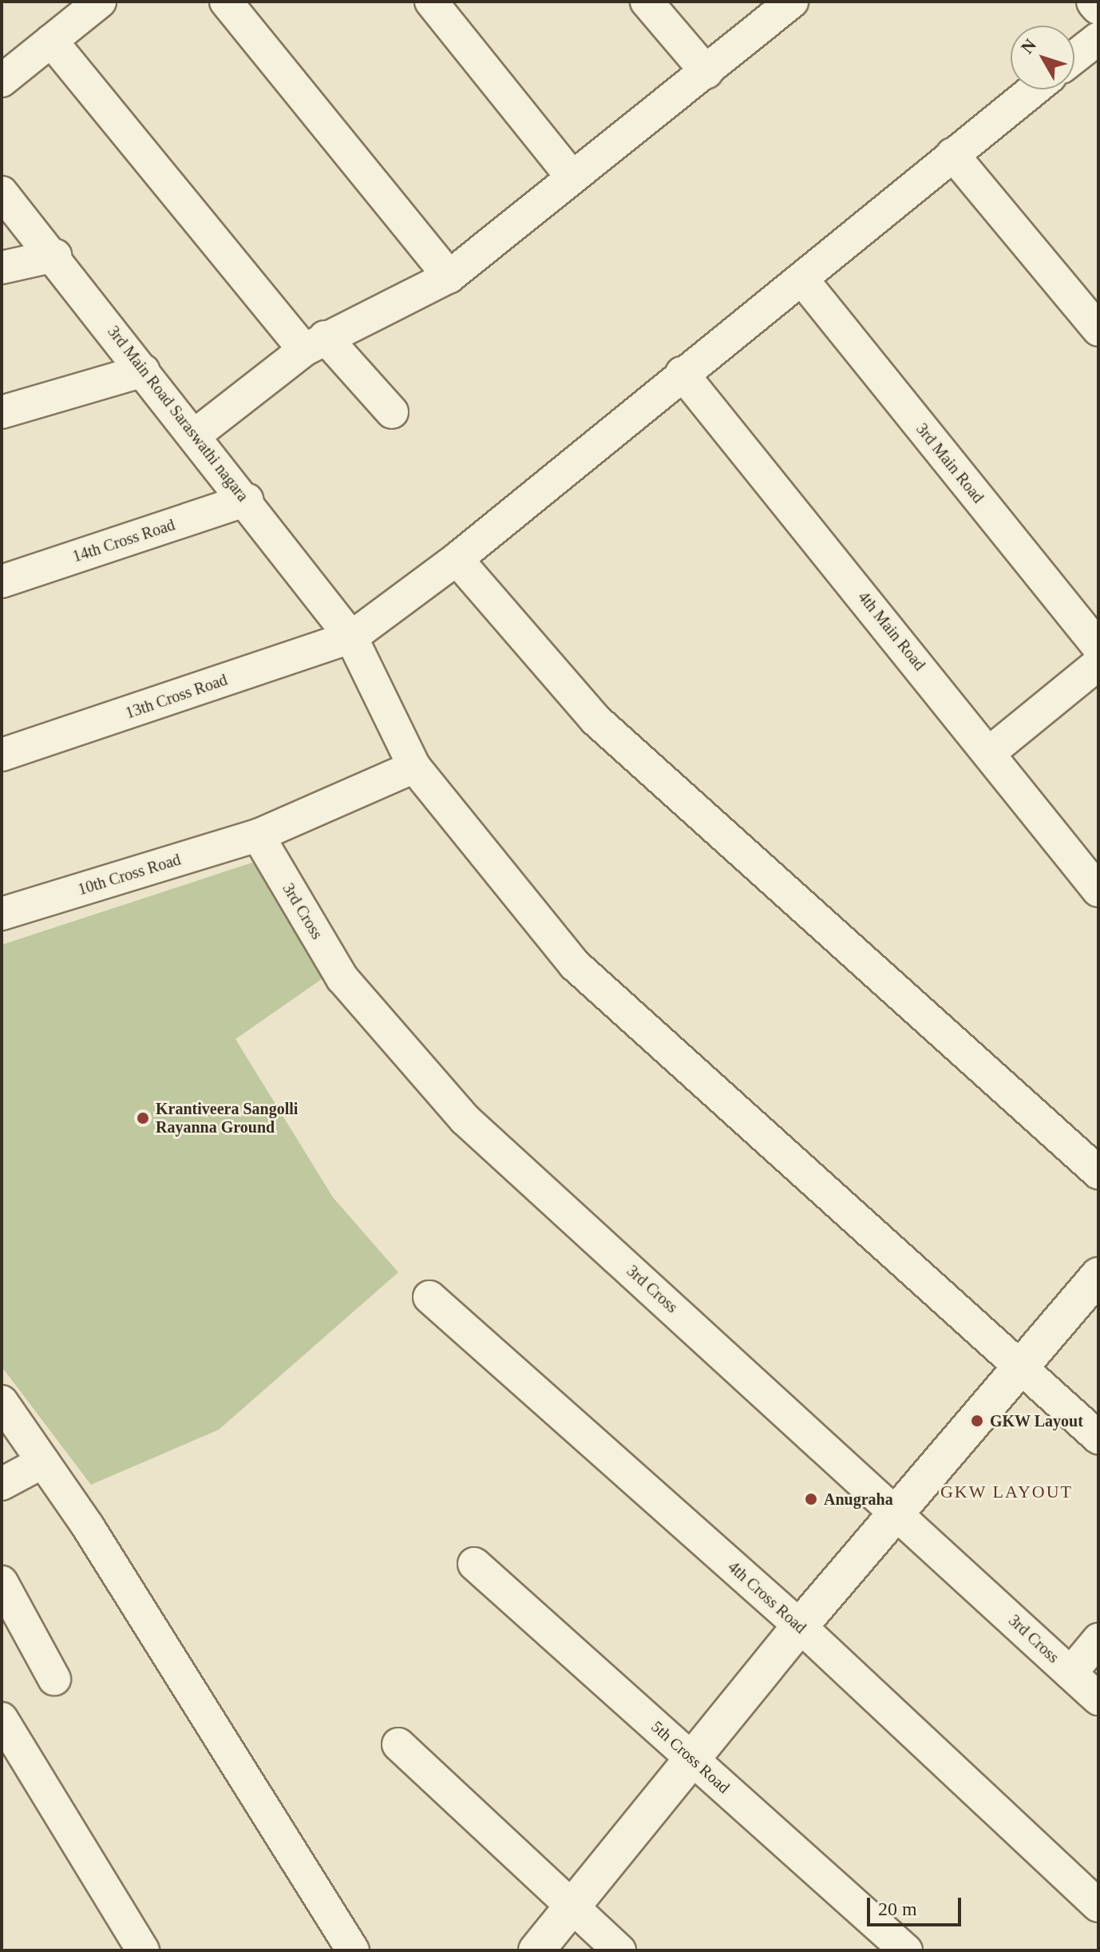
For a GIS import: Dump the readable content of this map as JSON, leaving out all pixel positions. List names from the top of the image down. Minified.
{"streets":{"street":["3rd Main Road Saraswathi nagara","3rd Main Road","14th Cross Road","4th Main Road","13th Cross Road","10th Cross Road","3rd Cross","4th Cross Road","5th Cross Road"]},"crossings":[["3rd Main Road Saraswathi nagara","14th Cross Road"],["3rd Main Road Saraswathi nagara","13th Cross Road"],["3rd Main Road Saraswathi nagara","10th Cross Road"],["3rd Main Road","13th Cross Road"],["4th Main Road","13th Cross Road"],["10th Cross Road","3rd Cross"]],"districts":["GKW LAYOUT"],"places":["Krantiveera Sangolli Rayanna Ground","GKW Layout","Anugraha"],"scale_bar":"20 m","north":"top left"}
